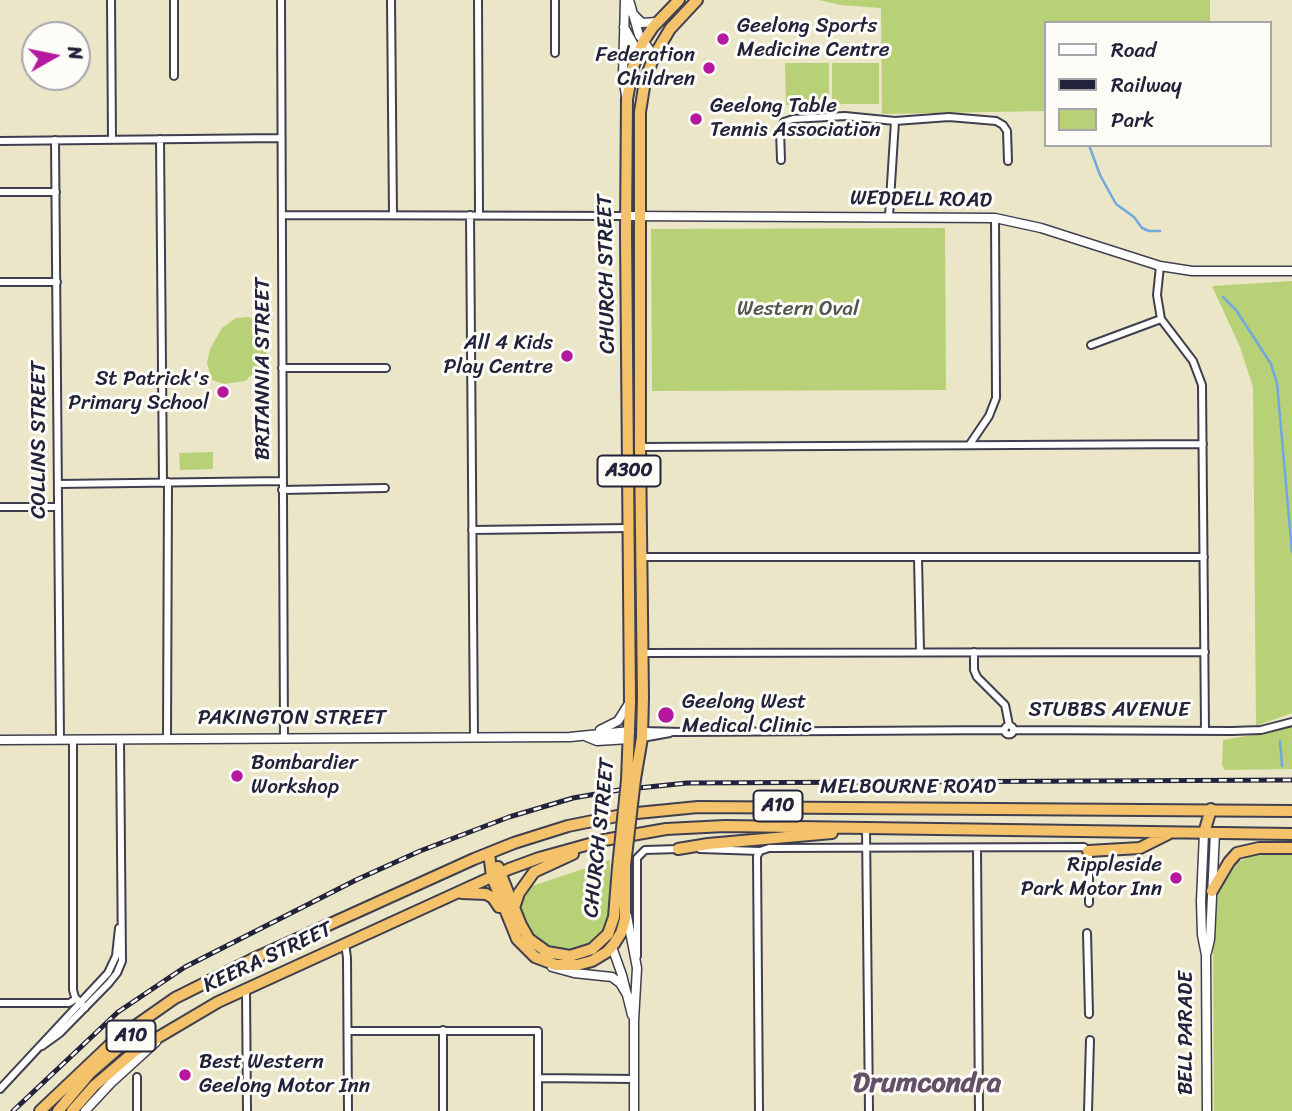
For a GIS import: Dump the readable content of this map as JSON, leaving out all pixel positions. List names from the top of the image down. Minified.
{"streets":{"highway":["CHURCH STREET","A300","PAKINGTON STREET","MELBOURNE ROAD","A10","KEERA STREET","BELL PARADE"],"street":["WEDDELL ROAD","BRITANNIA STREET","COLLINS STREET","STUBBS AVENUE"]},"crossings":[["WEDDELL ROAD","CHURCH STREET"],["CHURCH STREET","A300"],["CHURCH STREET","STUBBS AVENUE"],["CHURCH STREET","PAKINGTON STREET"],["CHURCH STREET","MELBOURNE ROAD"],["CHURCH STREET","KEERA STREET"],["BRITANNIA STREET","PAKINGTON STREET"],["COLLINS STREET","PAKINGTON STREET"],["STUBBS AVENUE","PAKINGTON STREET"],["MELBOURNE ROAD","KEERA STREET"],["MELBOURNE ROAD","BELL PARADE"],["A10","KEERA STREET"]],"districts":["Drumcondra"],"parks":["Western Oval"],"places":["Geelong Sports Medicine Centre","Federation Children","Geelong Table Tennis Association","All 4 Kids Play Centre","St Patrick's Primary School","Geelong West Medical Clinic","Bombardier Workshop","Rippleside Park Motor Inn","Best Western Geelong Motor Inn"],"legend":["Road","Railway","Park"],"north":"right"}
